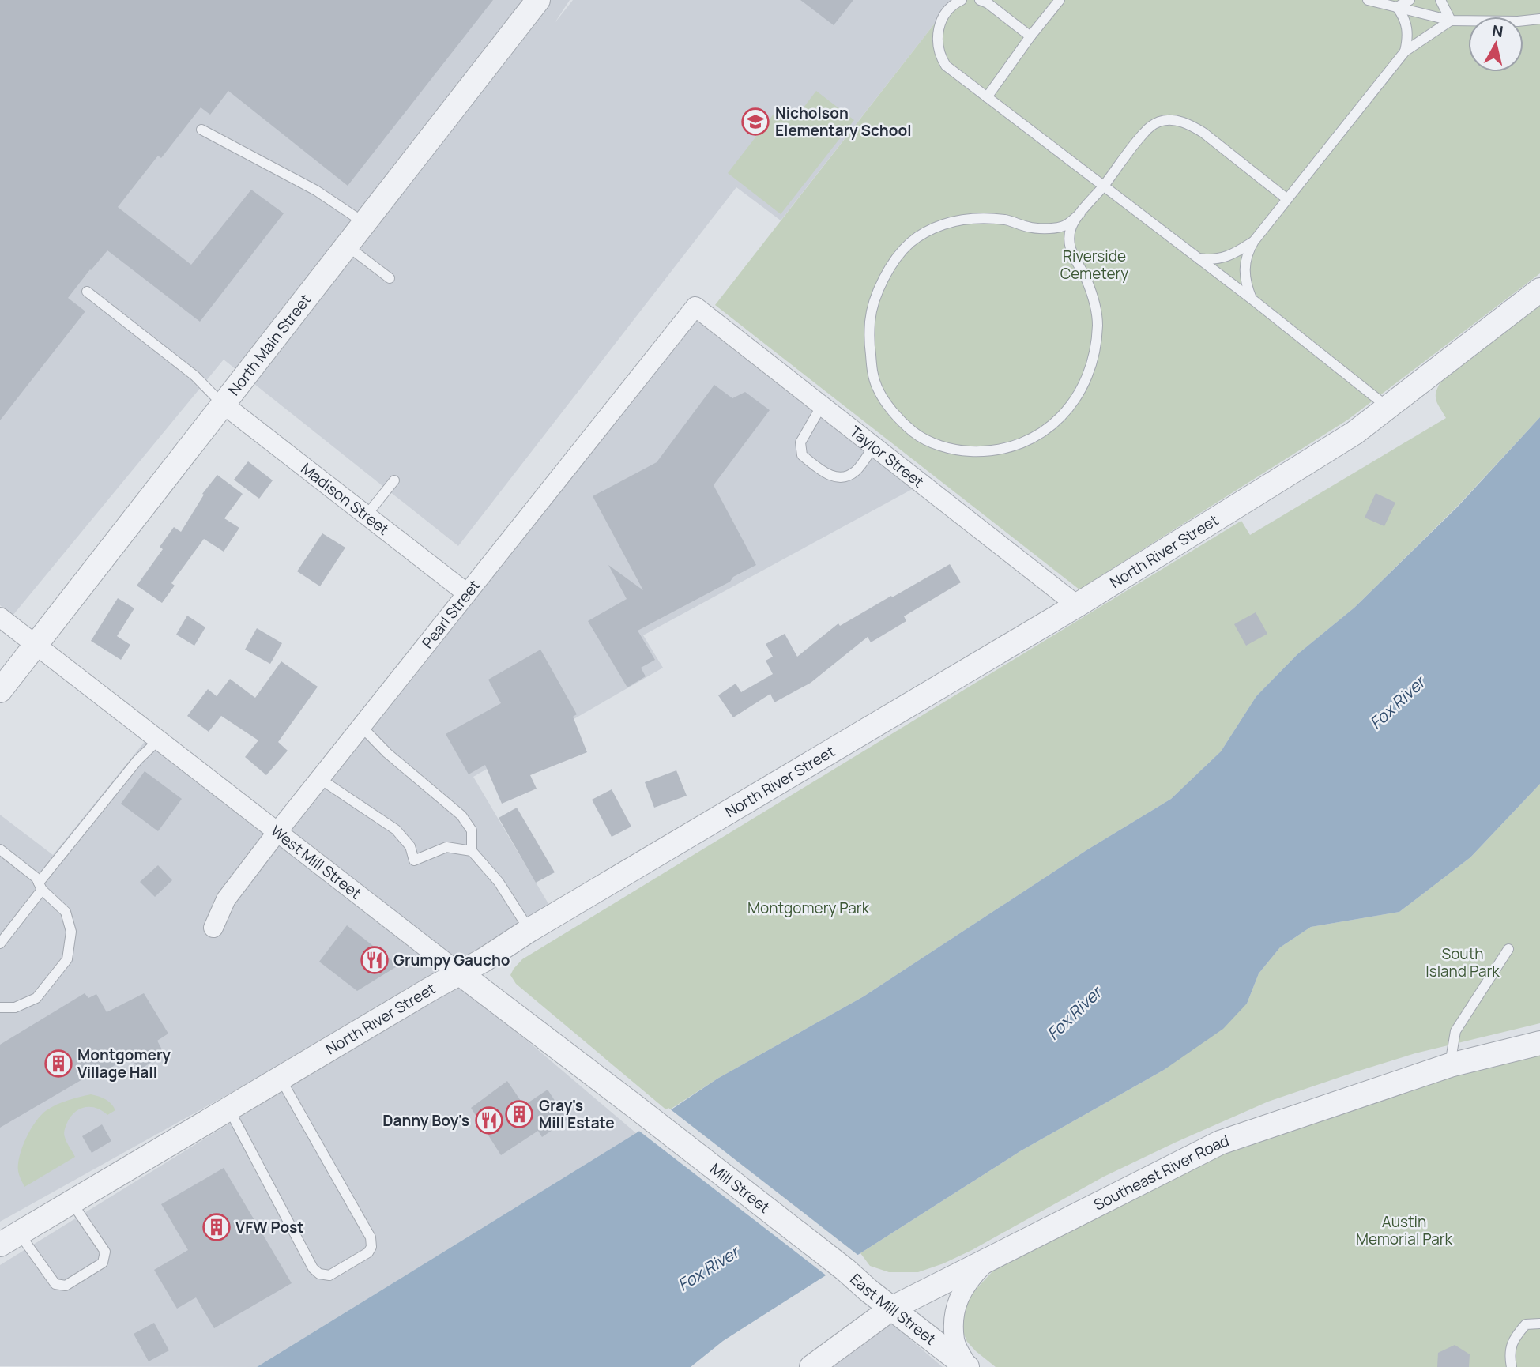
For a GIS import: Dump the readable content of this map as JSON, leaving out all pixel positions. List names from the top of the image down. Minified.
{"streets":{"street":["North Main Street","Taylor Street","Madison Street","North River Street","Pearl Street","West Mill Street","Southeast River Road","Mill Street","East Mill Street"]},"crossings":[["North Main Street","Madison Street"],["North Main Street","West Mill Street"],["Taylor Street","North River Street"],["Taylor Street","Pearl Street"],["Madison Street","Pearl Street"],["North River Street","West Mill Street"],["Pearl Street","West Mill Street"],["West Mill Street","Mill Street"],["Southeast River Road","East Mill Street"],["Mill Street","East Mill Street"]],"water":["Fox River"],"parks":["Riverside Cemetery","Montgomery Park","South Island Park","Austin Memorial Park"],"places":{"school or university":["Nicholson Elementary School"],"restaurant":["Grumpy Gaucho","Danny Boy's"],"building":["Montgomery Village Hall","Gray's Mill Estate","VFW Post"]},"north":"top"}
